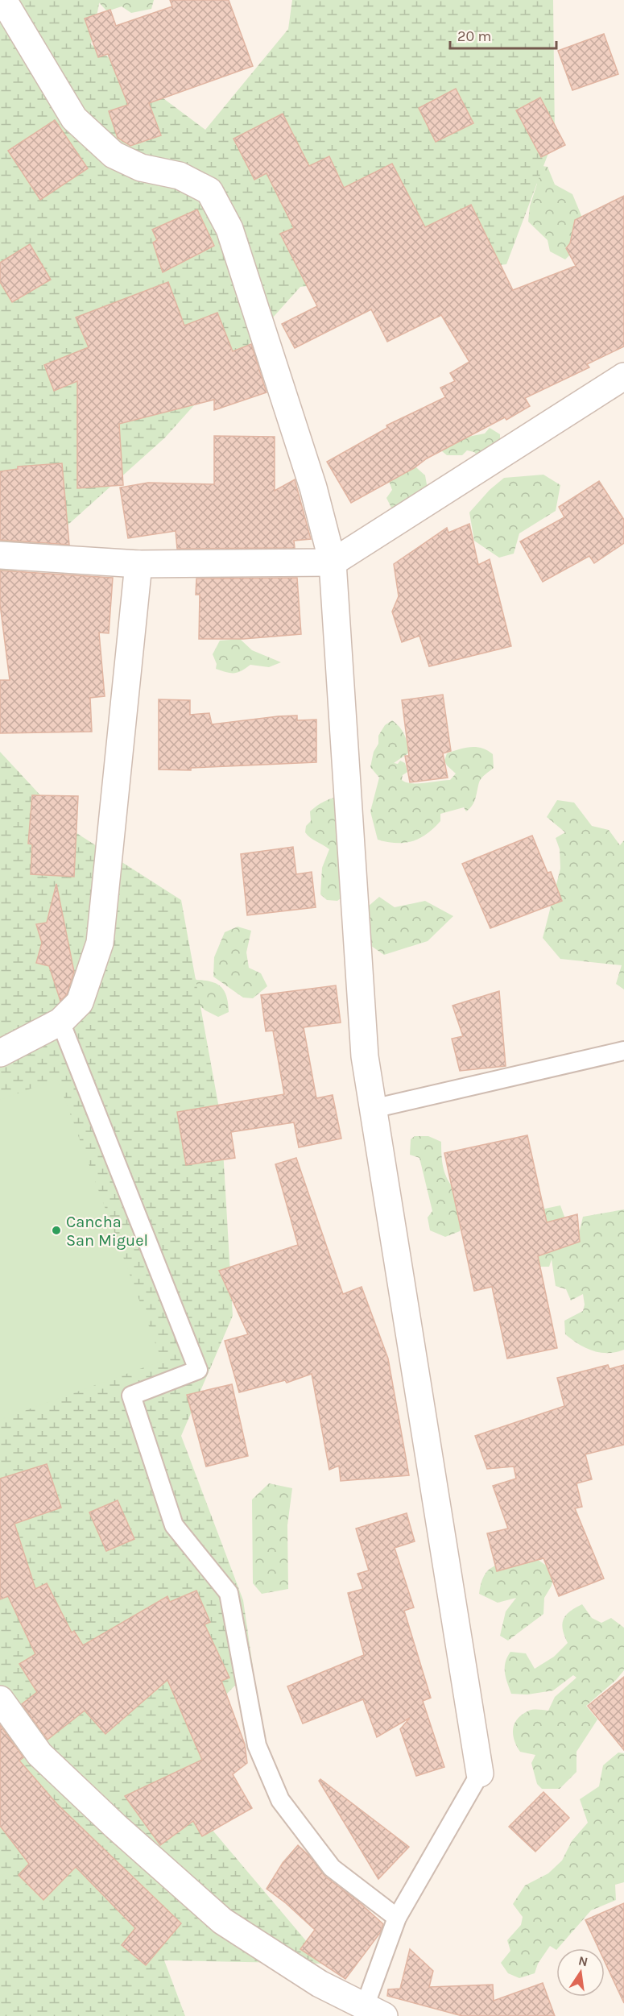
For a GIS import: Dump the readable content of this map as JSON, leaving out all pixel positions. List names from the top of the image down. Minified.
{"places":["Cancha San Miguel"],"scale_bar":"20 m","north":"top"}
